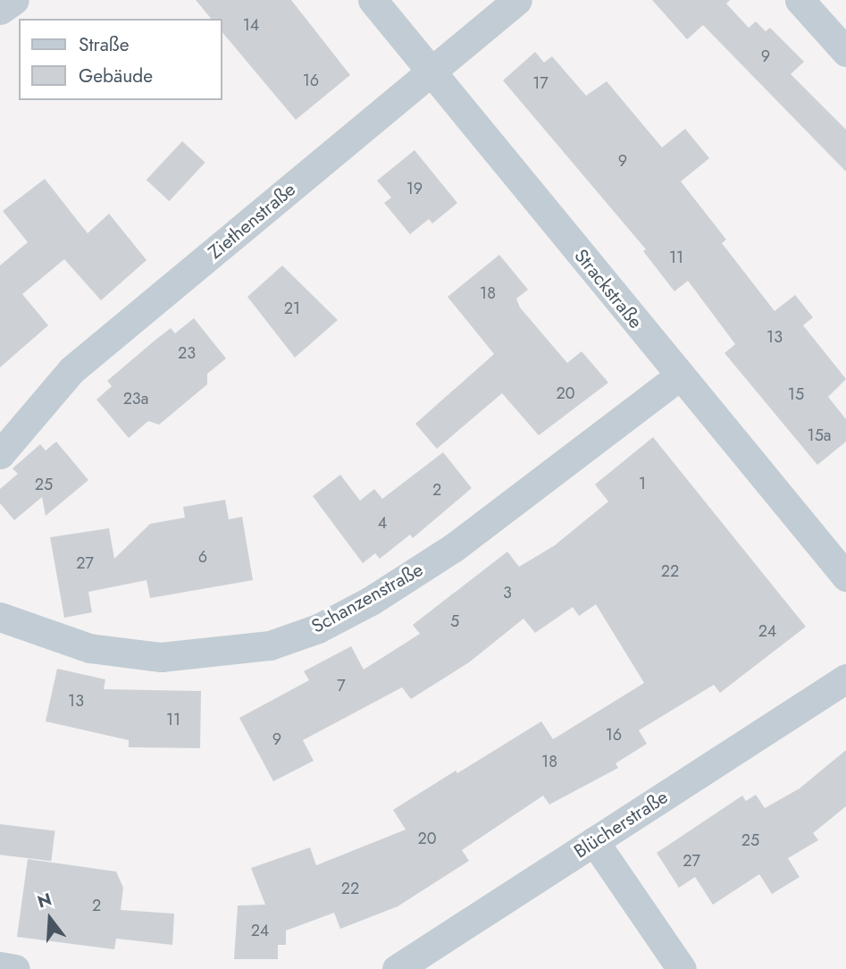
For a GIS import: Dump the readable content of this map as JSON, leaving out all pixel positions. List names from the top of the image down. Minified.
{"streets":{"street":["Ziethenstraße","Strackstraße","Schanzenstraße","Blücherstraße"]},"crossings":[["Ziethenstraße","Strackstraße"],["Strackstraße","Schanzenstraße"]],"house_numbers":["14","9","16","17","9","19","11","18","21","13","23","20","15","23a","15a","1","25","2","4","6","27","22","3","5","24","7","13","11","16","9","18","20","25","27","22","2","24"],"legend":["Straße","Gebäude"],"north":"top"}
